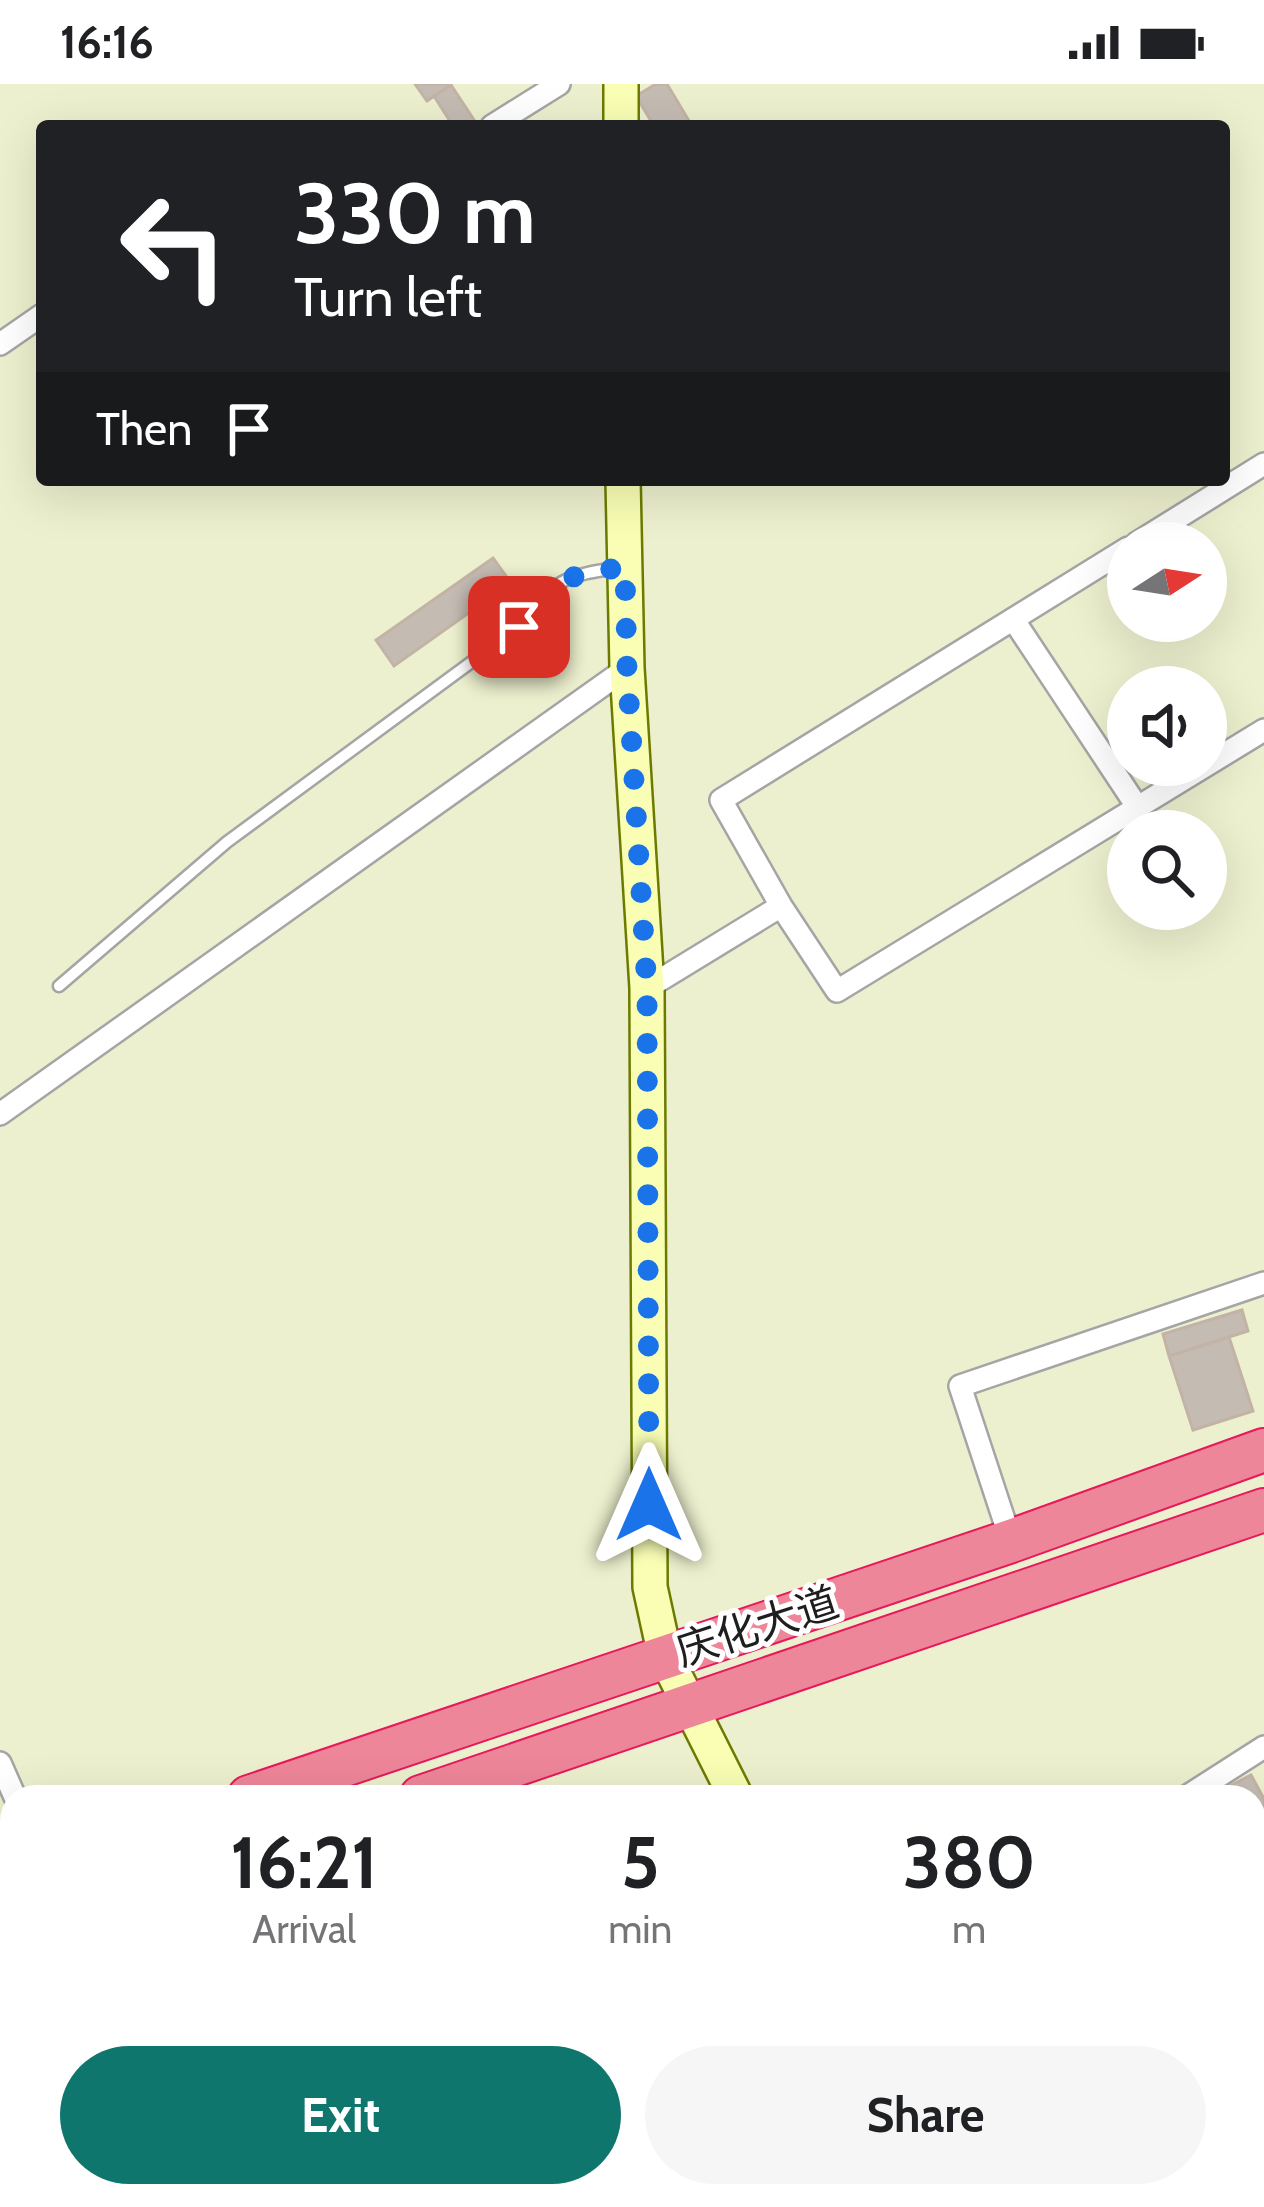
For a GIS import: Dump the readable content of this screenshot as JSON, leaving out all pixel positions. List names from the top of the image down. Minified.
{"streets":{"highway":["庆化大道"]},"north":"right","page":{"status":"16:16","turn":["330 m","Turn left"],"then":"Then","eta":["16:21","Arrival","5","min","380","m"],"buttons":["Exit","Share"]}}
